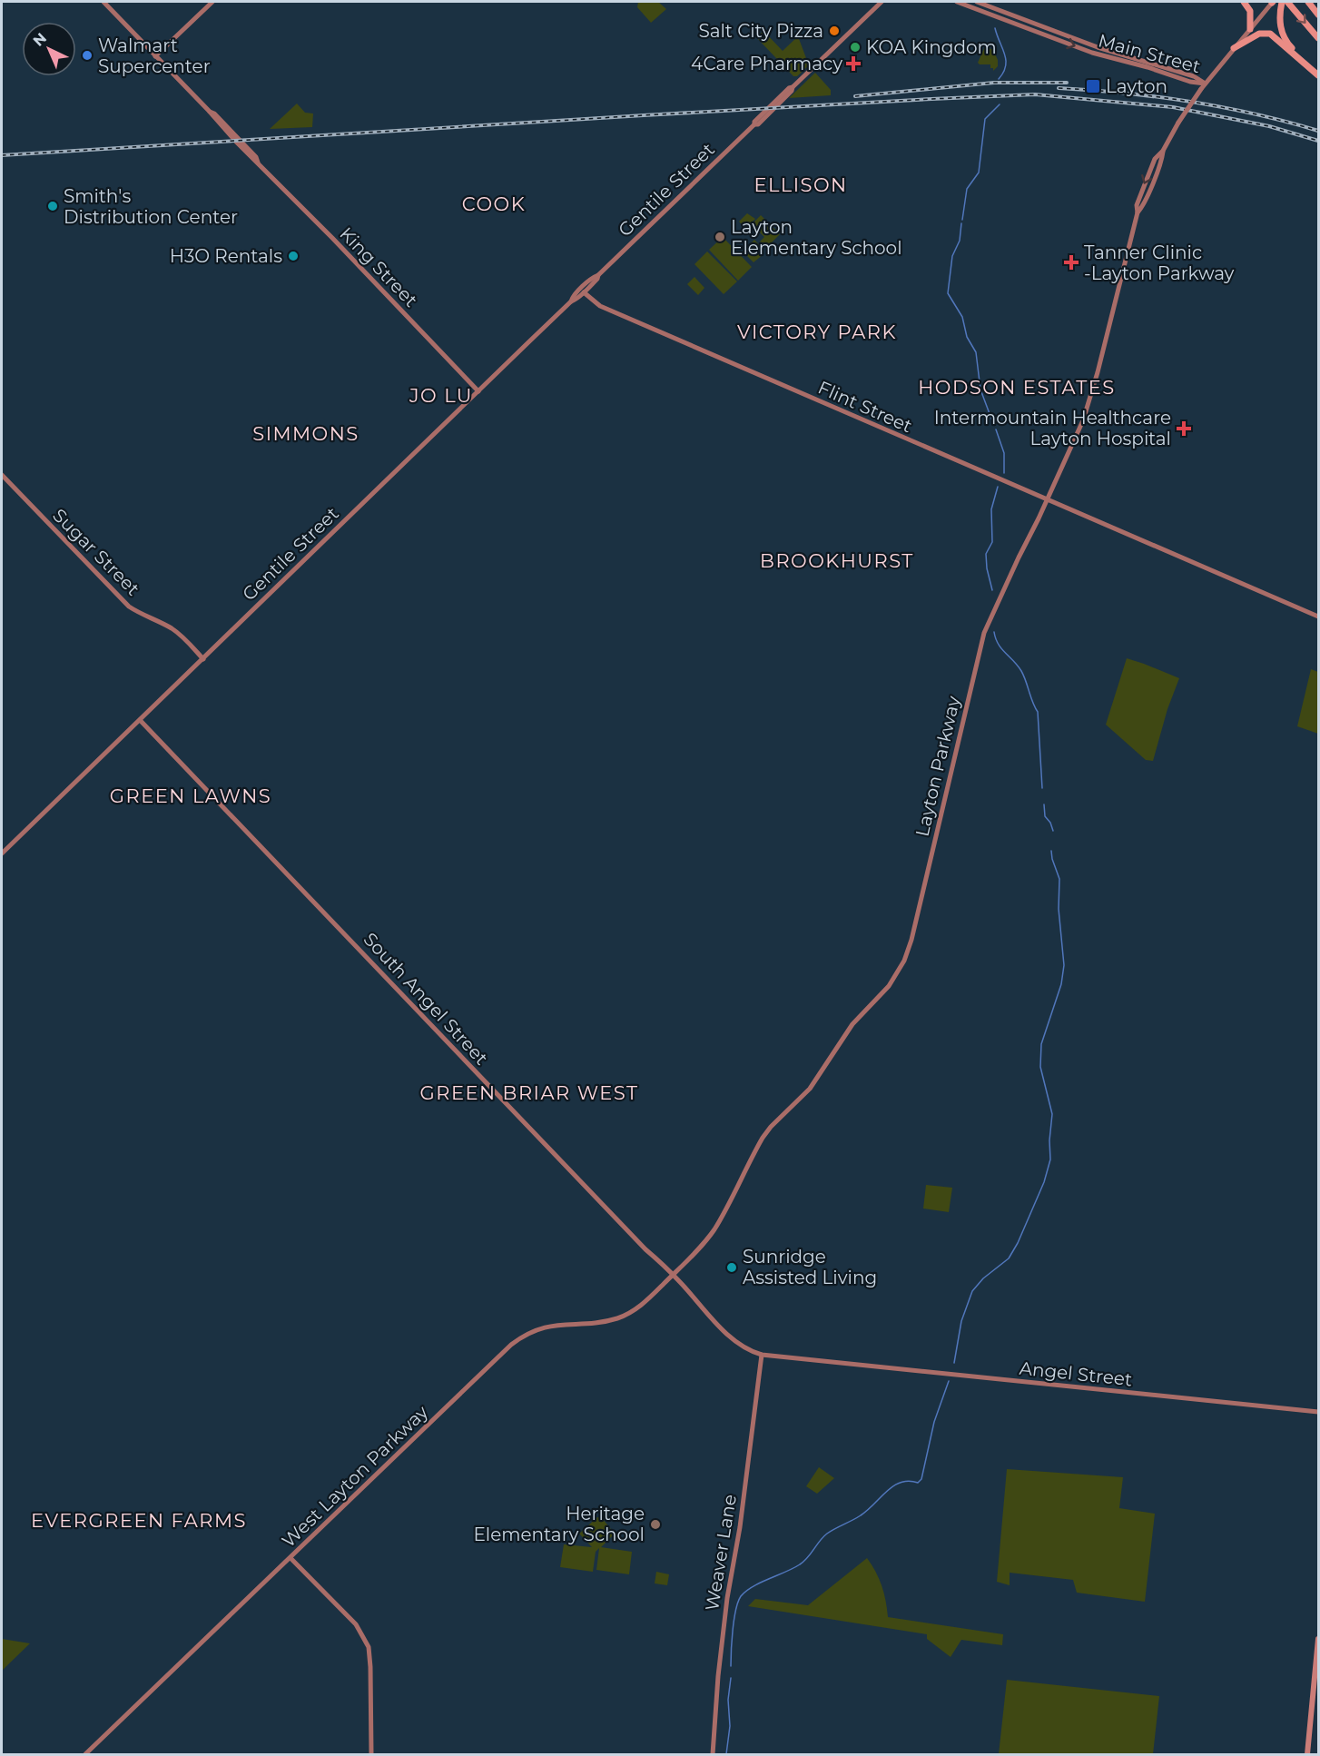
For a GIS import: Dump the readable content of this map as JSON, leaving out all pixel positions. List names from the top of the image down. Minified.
{"streets":{"main road":["Main Street","Gentile Street","King Street","Flint Street","Sugar Street","Layton Parkway","South Angel Street","Angel Street","West Layton Parkway","Weaver Lane"]},"crossings":[["Main Street","Layton Parkway"],["Gentile Street","King Street"],["Gentile Street","Flint Street"],["Gentile Street","Sugar Street"],["Gentile Street","South Angel Street"],["Flint Street","Layton Parkway"],["Layton Parkway","South Angel Street"],["Layton Parkway","West Layton Parkway"],["South Angel Street","Angel Street"],["South Angel Street","West Layton Parkway"],["South Angel Street","Weaver Lane"]],"districts":["ELLISON","COOK","VICTORY PARK","HODSON ESTATES","JO LU","SIMMONS","BROOKHURST","GREEN LAWNS","GREEN BRIAR WEST","EVERGREEN FARMS"],"places":{"other":["Salt City Pizza","KOA Kingdom","Walmart Supercenter","Smith's Distribution Center","Layton Elementary School","H3O Rentals","Sunridge Assisted Living","Heritage Elementary School"],"health":["4Care Pharmacy","Tanner Clinic -Layton Parkway","Intermountain Healthcare Layton Hospital"],"transit":["Layton"]},"north":"top left"}
